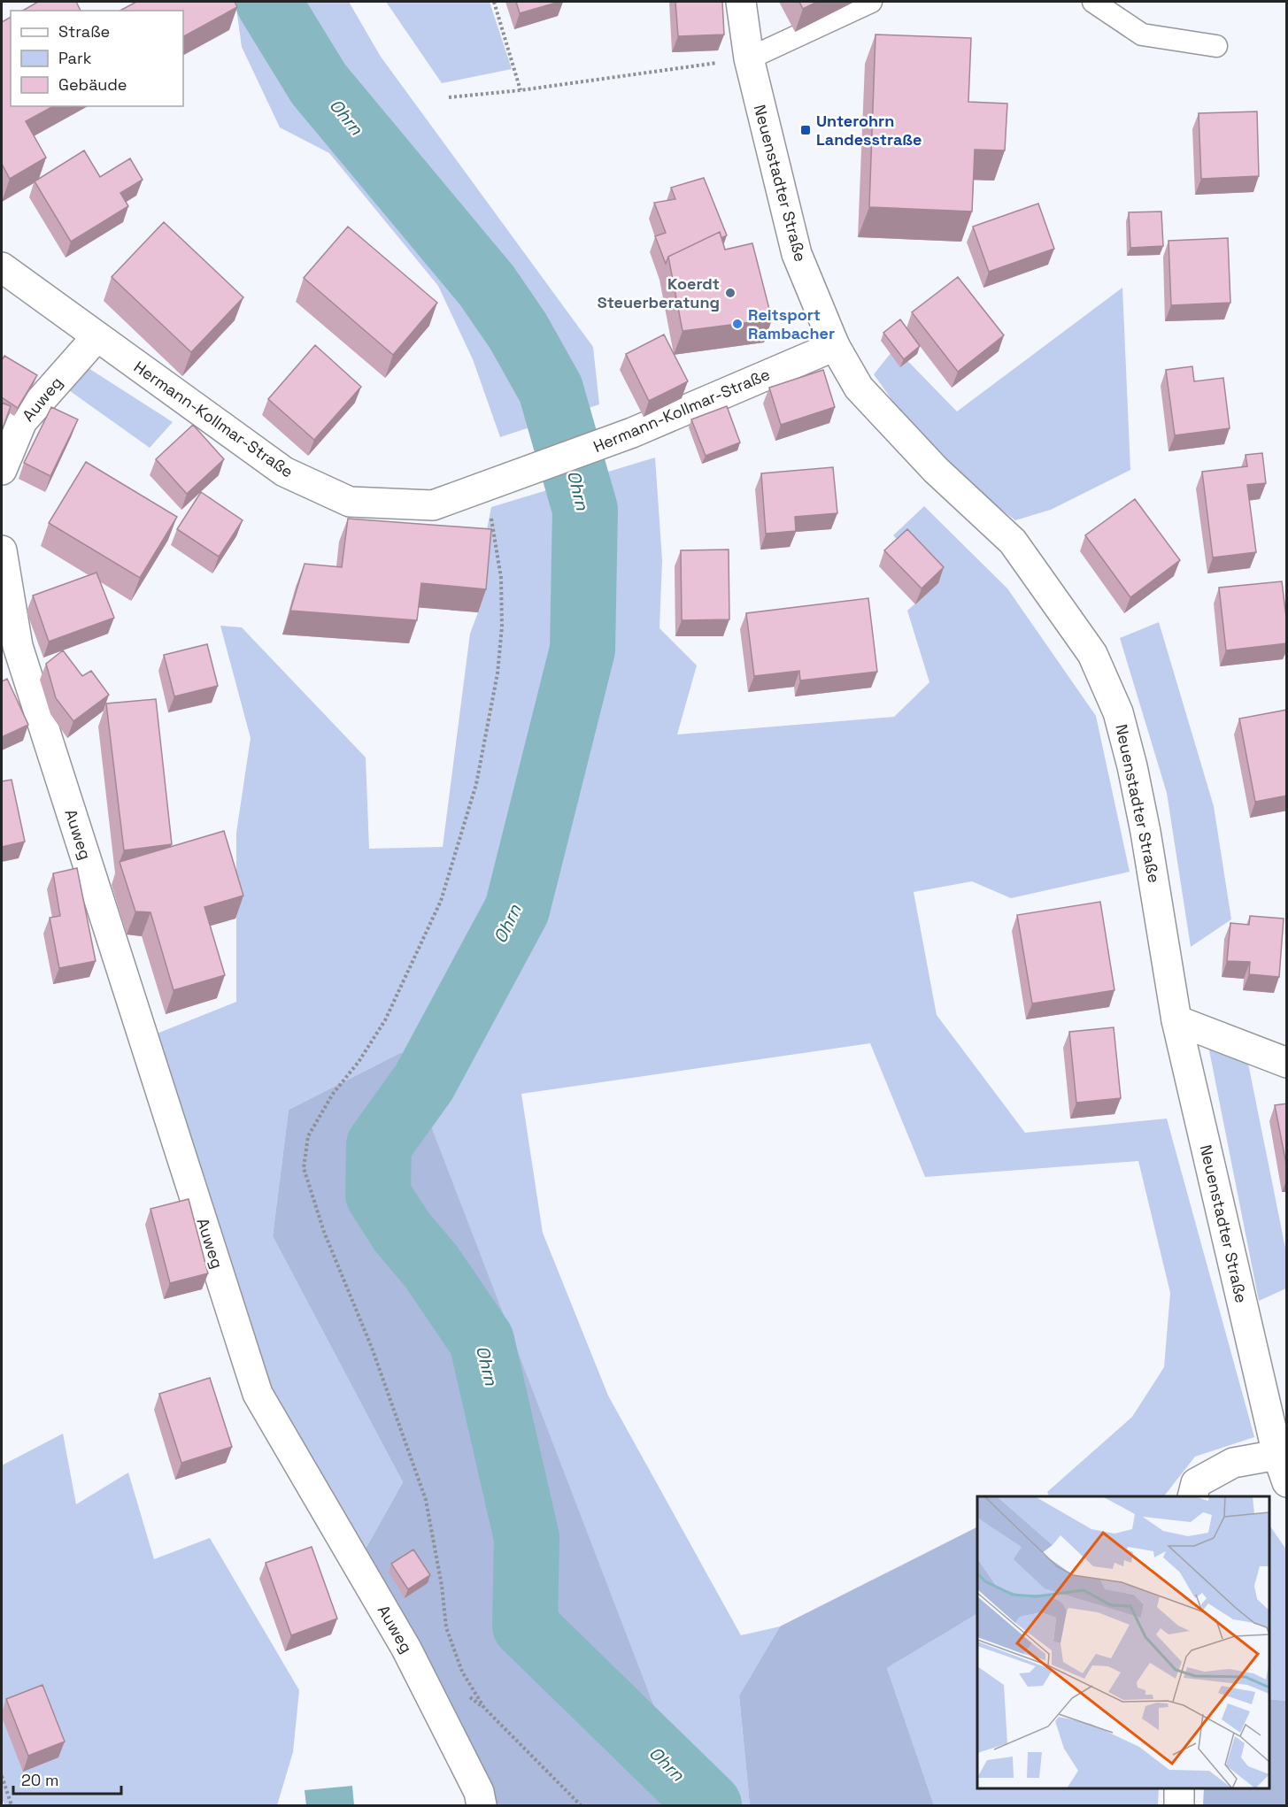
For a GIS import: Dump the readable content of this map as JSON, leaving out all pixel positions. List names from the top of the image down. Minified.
{"streets":{"street":["Neuenstadter Straße","Auweg","Hermann-Kollmar-Straße"]},"crossings":[["Neuenstadter Straße","Hermann-Kollmar-Straße"],["Auweg","Hermann-Kollmar-Straße"]],"water":["Ohrn"],"places":{"transit":["Unterohrn Landesstraße"],"other":["Koerdt Steuerberatung","Reitsport Rambacher"]},"legend":["Straße","Park","Gebäude"],"scale_bar":"20 m"}
